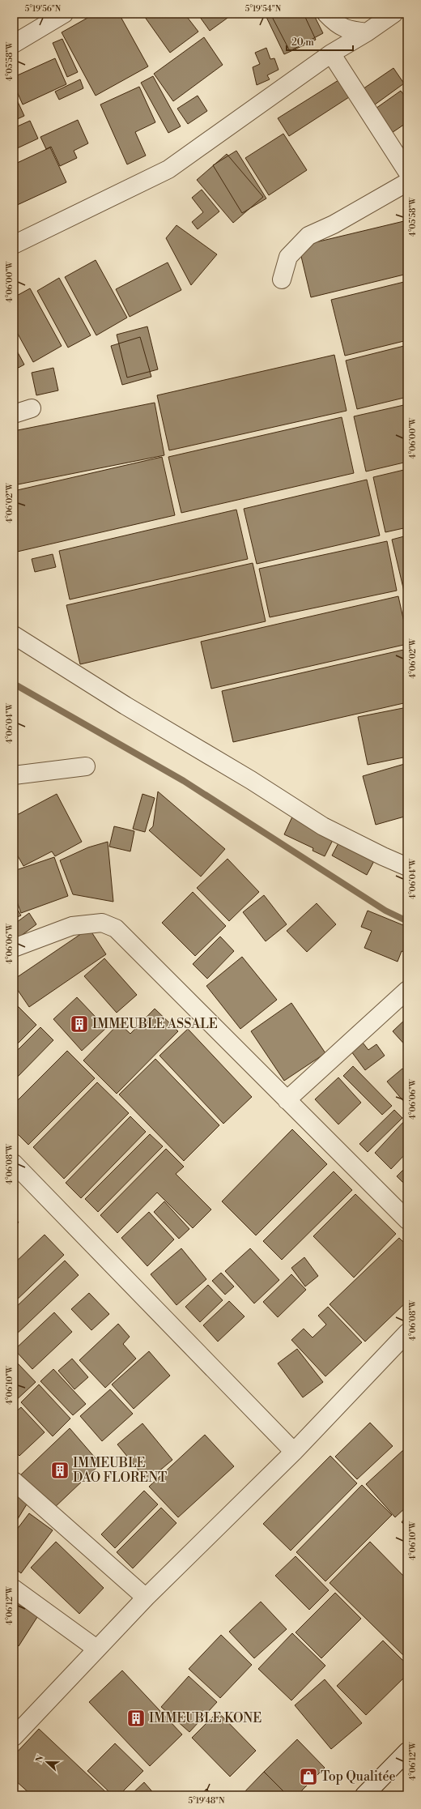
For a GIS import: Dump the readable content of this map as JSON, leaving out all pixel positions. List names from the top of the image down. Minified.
{"places":{"building":["IMMEUBLE ASSALE","IMMEUBLE DAO FLORENT","IMMEUBLE KONE"],"shop":["Top Qualitée"]},"scale_bar":"20 m","north":"left","coordinates":["5°19'56\"N","5°19'54\"N","4°05'58\"W","4°06'00\"W","4°06'02\"W","4°06'04\"W","4°06'06\"W","4°06'08\"W","4°06'10\"W","4°06'12\"W","5°19'48\"N"]}
